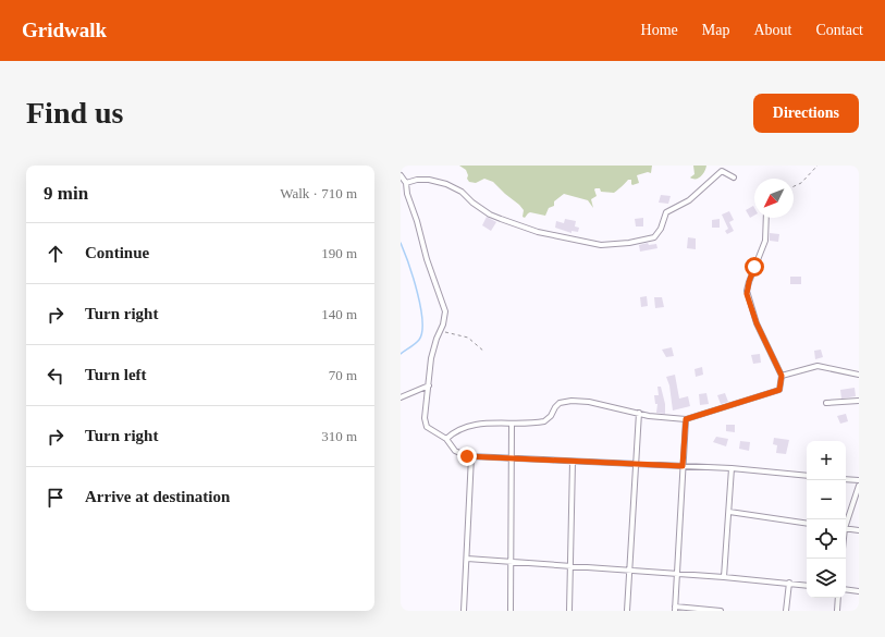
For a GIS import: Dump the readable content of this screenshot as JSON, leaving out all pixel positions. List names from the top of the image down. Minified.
{"north":"bottom left","page":{"header":"Gridwalk","nav":["Home","Map","About","Contact"],"buttons":"Directions","title":"Find us","heading":["9 min","Walk · 710 m"],"list":[["Continue","190 m"],["Turn right","140 m"],["Turn left","70 m"],["Turn right","310 m"],"Arrive at destination"],"map_buttons":["+","−"]}}
